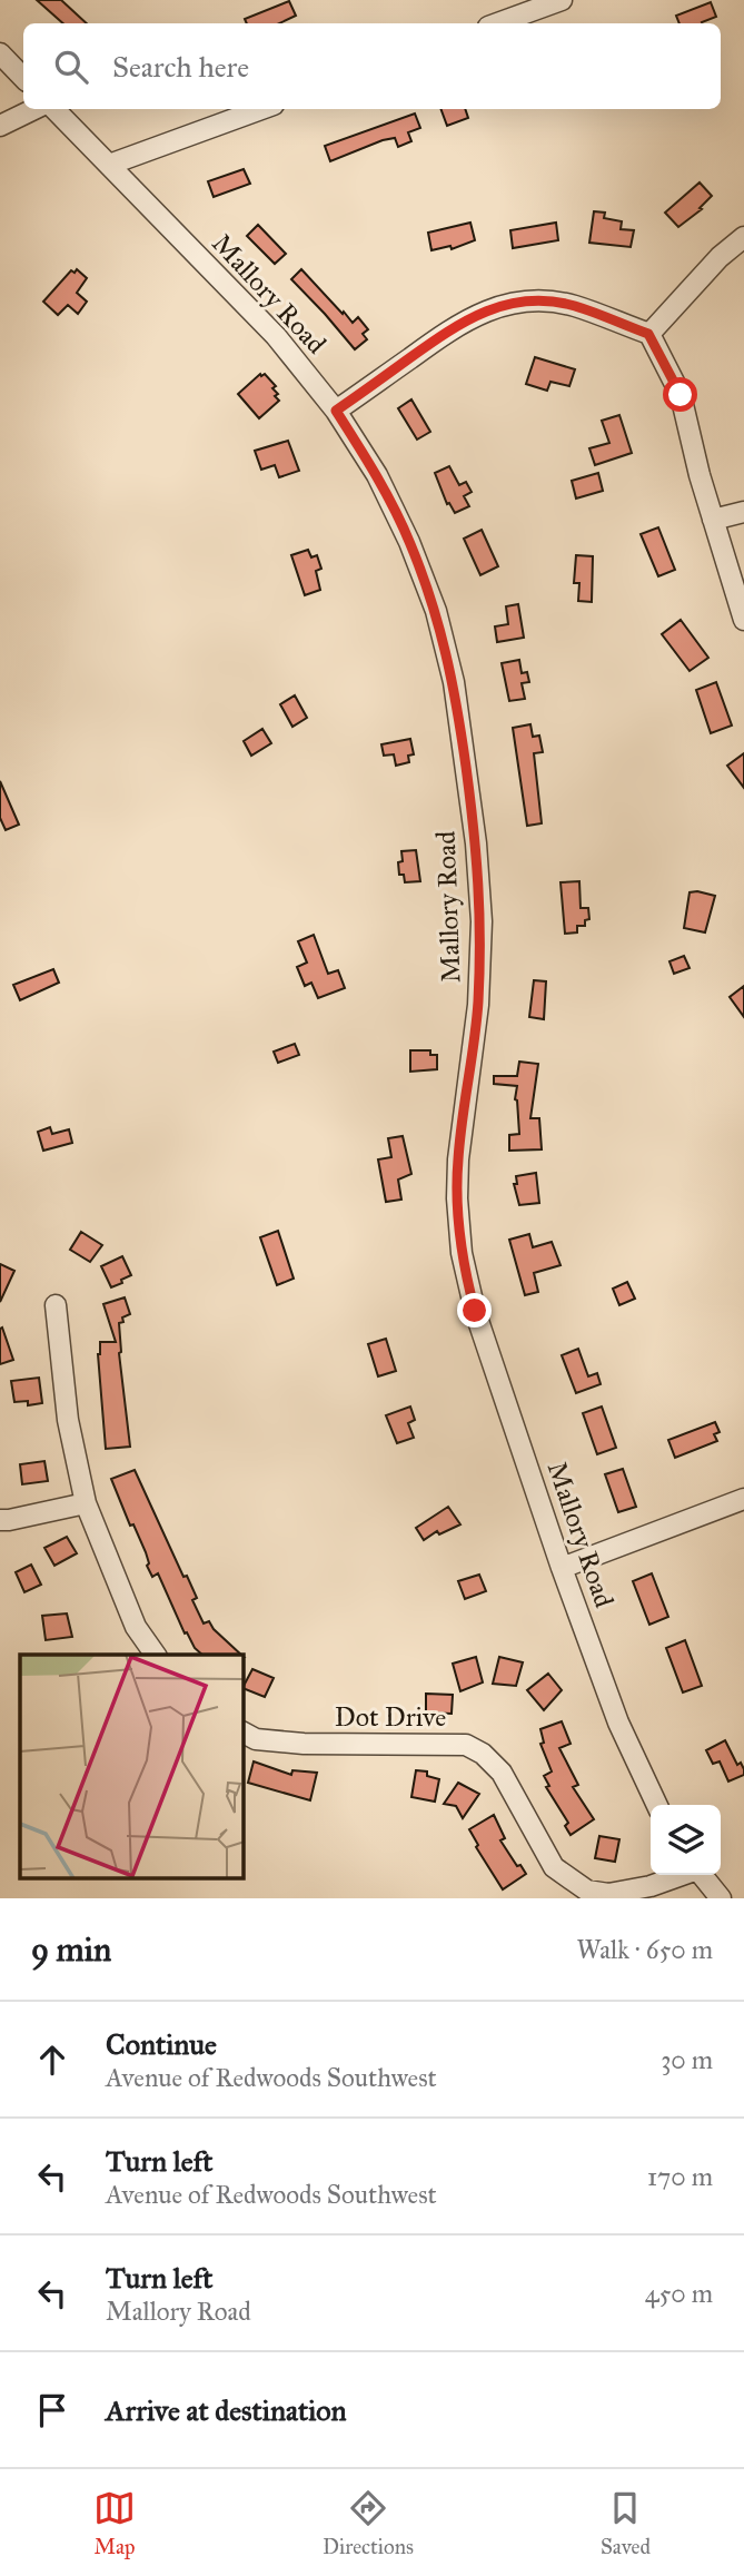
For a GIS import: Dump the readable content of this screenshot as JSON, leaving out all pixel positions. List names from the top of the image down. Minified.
{"streets":{"street":["Mallory Road","Dot Drive"]},"page":{"search":"Search here","heading":["9 min","Walk · 650 m"],"list":[["Continue","Avenue of Redwoods Southwest","30 m"],["Turn left","Avenue of Redwoods Southwest","170 m"],["Turn left","Mallory Road","450 m"],"Arrive at destination"],"nav":["Map","Directions","Saved"]}}
